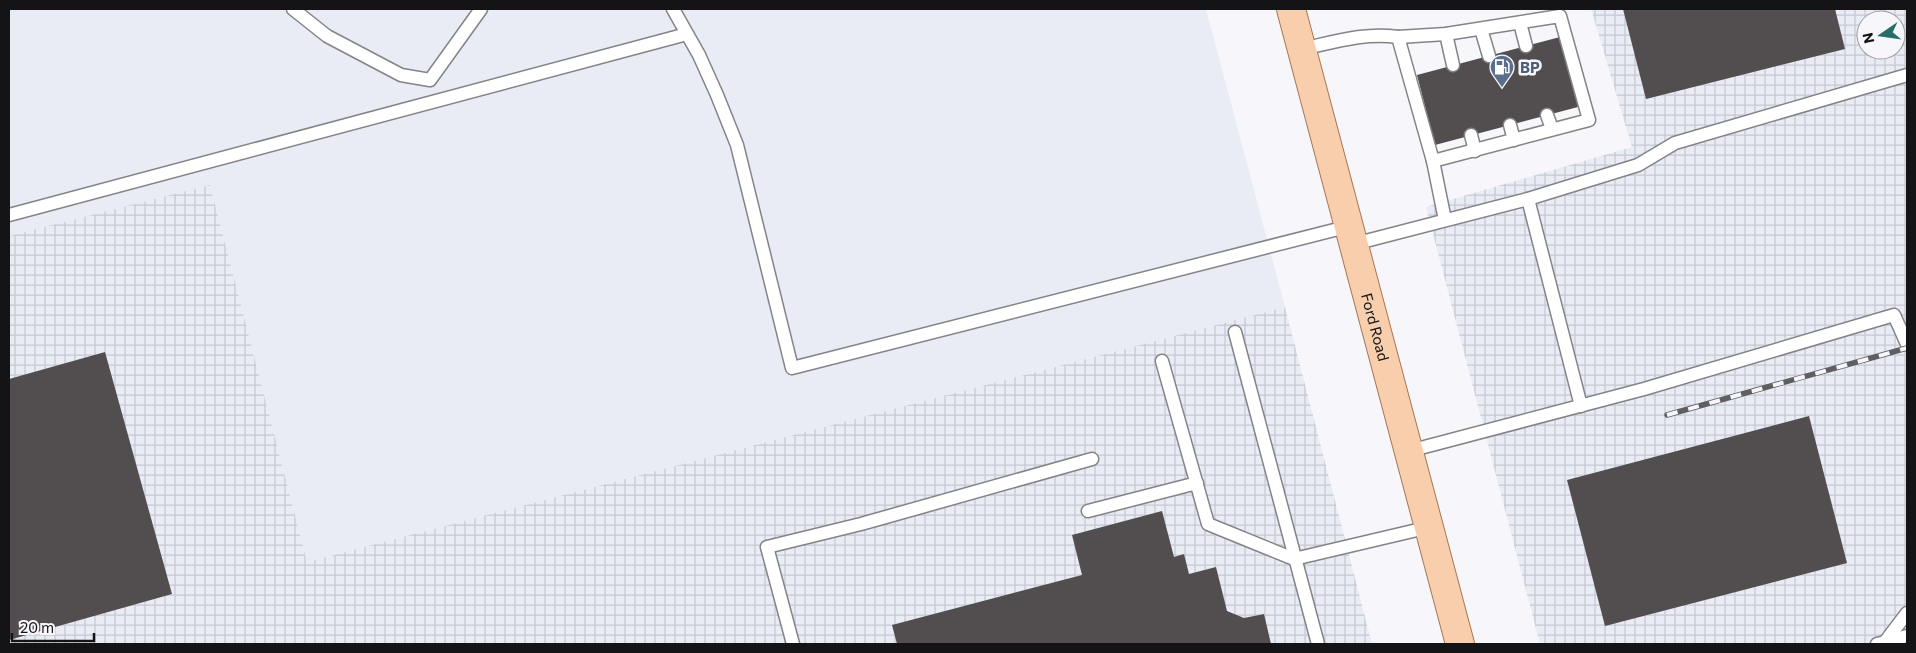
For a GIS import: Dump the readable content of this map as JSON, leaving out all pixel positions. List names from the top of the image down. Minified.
{"streets":{"main road":["Ford Road"]},"places":{"fuel station":["BP"]},"scale_bar":"20 m","north":"left"}
